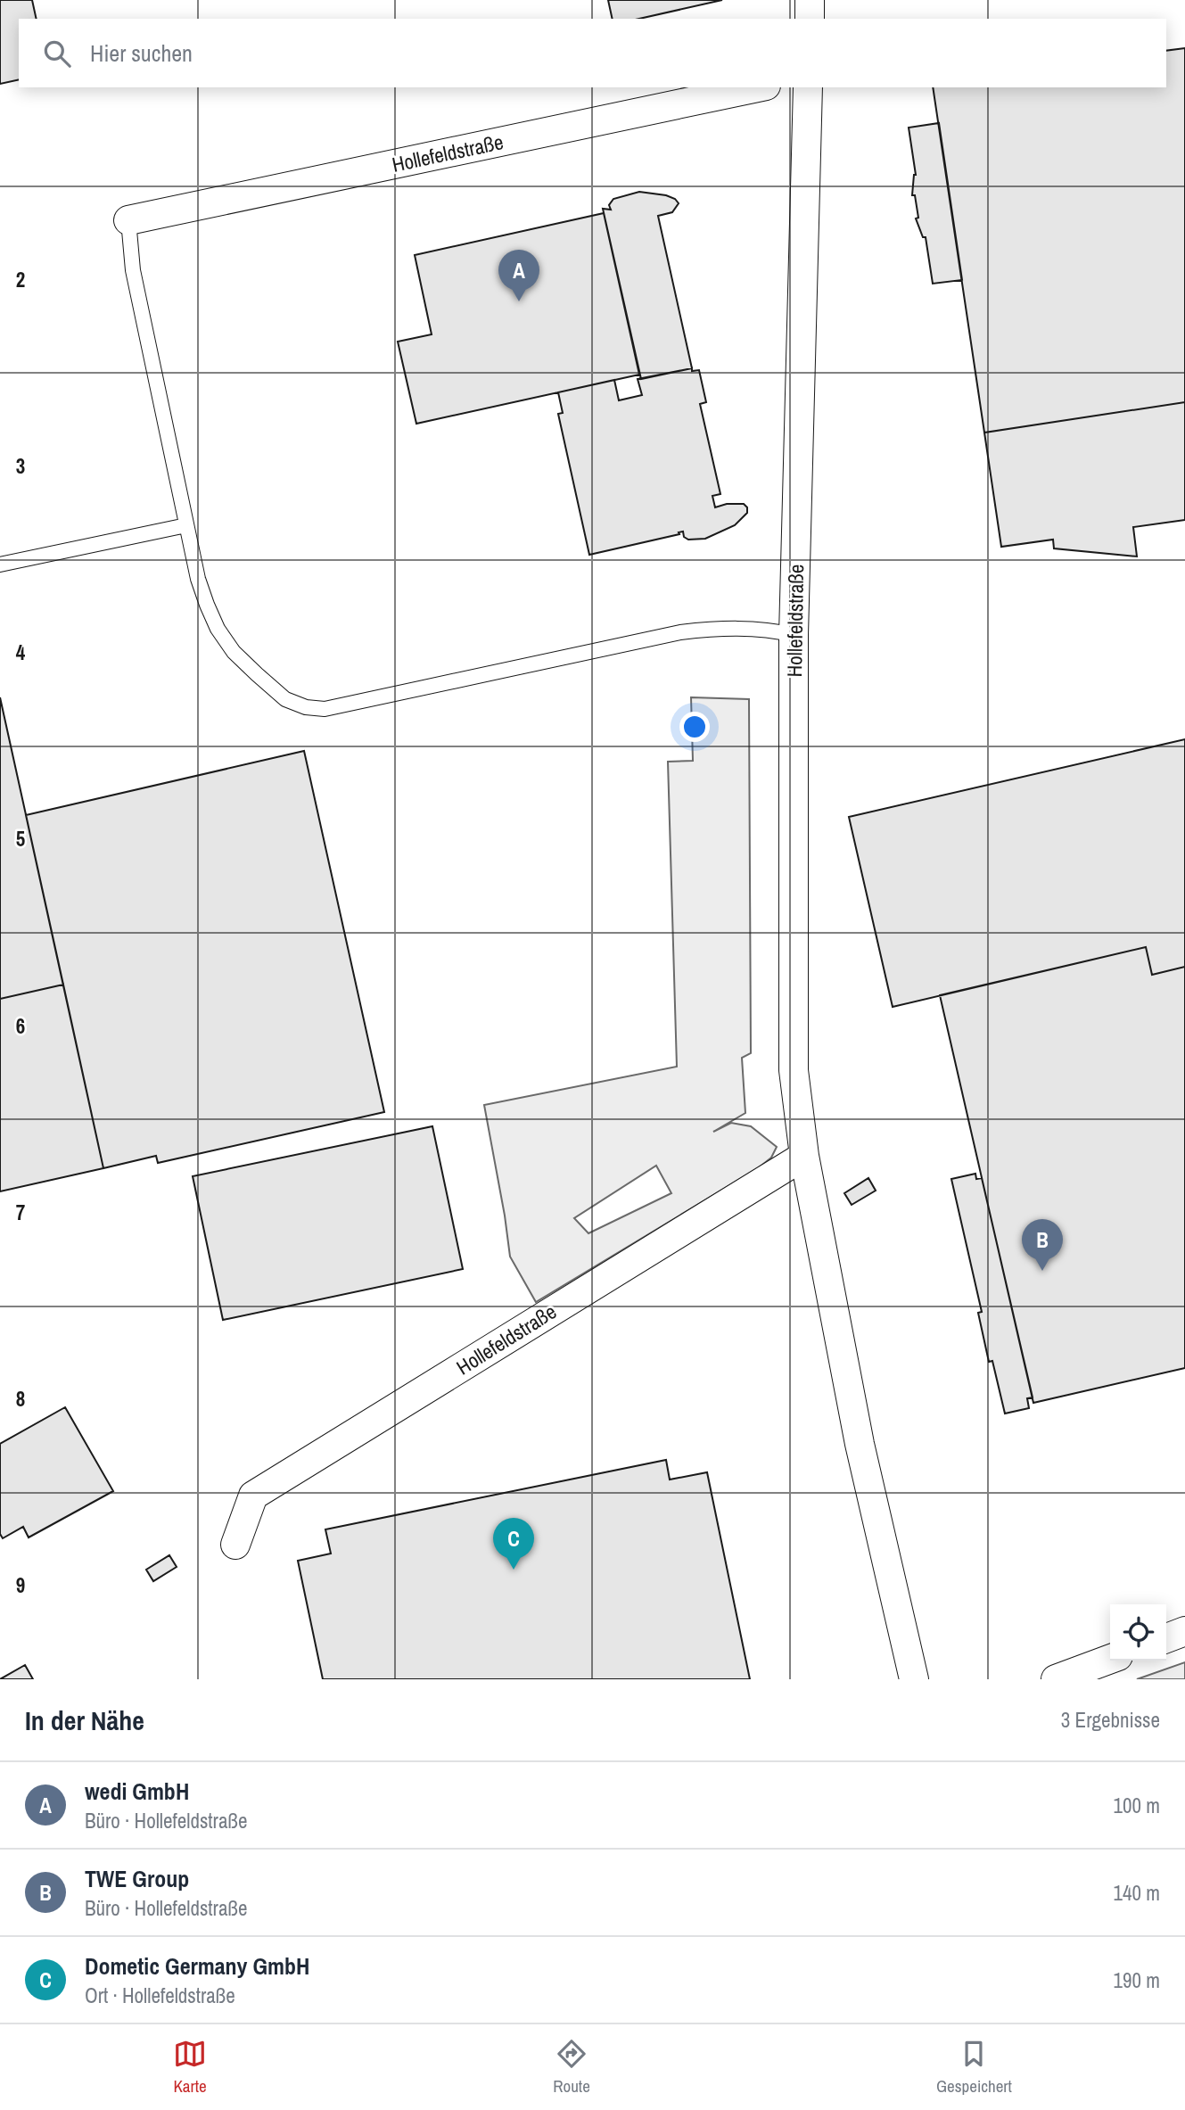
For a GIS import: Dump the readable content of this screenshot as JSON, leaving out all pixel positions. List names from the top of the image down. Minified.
{"streets":{"street":["Hollefeldstraße"]},"page":{"search":"Hier suchen","pins":["A","B","C"],"heading":["In der Nähe","3 Ergebnisse"],"list":[{"mark":"A","name":"wedi GmbH","note":"Büro · Hollefeldstraße","value":"100 m"},{"mark":"B","name":"TWE Group","note":"Büro · Hollefeldstraße","value":"140 m"},{"mark":"C","name":"Dometic Germany GmbH","note":"Ort · Hollefeldstraße","value":"190 m"}],"nav":["Karte","Route","Gespeichert"]},"grid":{"rows":["2","3","4","5","6","7","8","9"]}}
